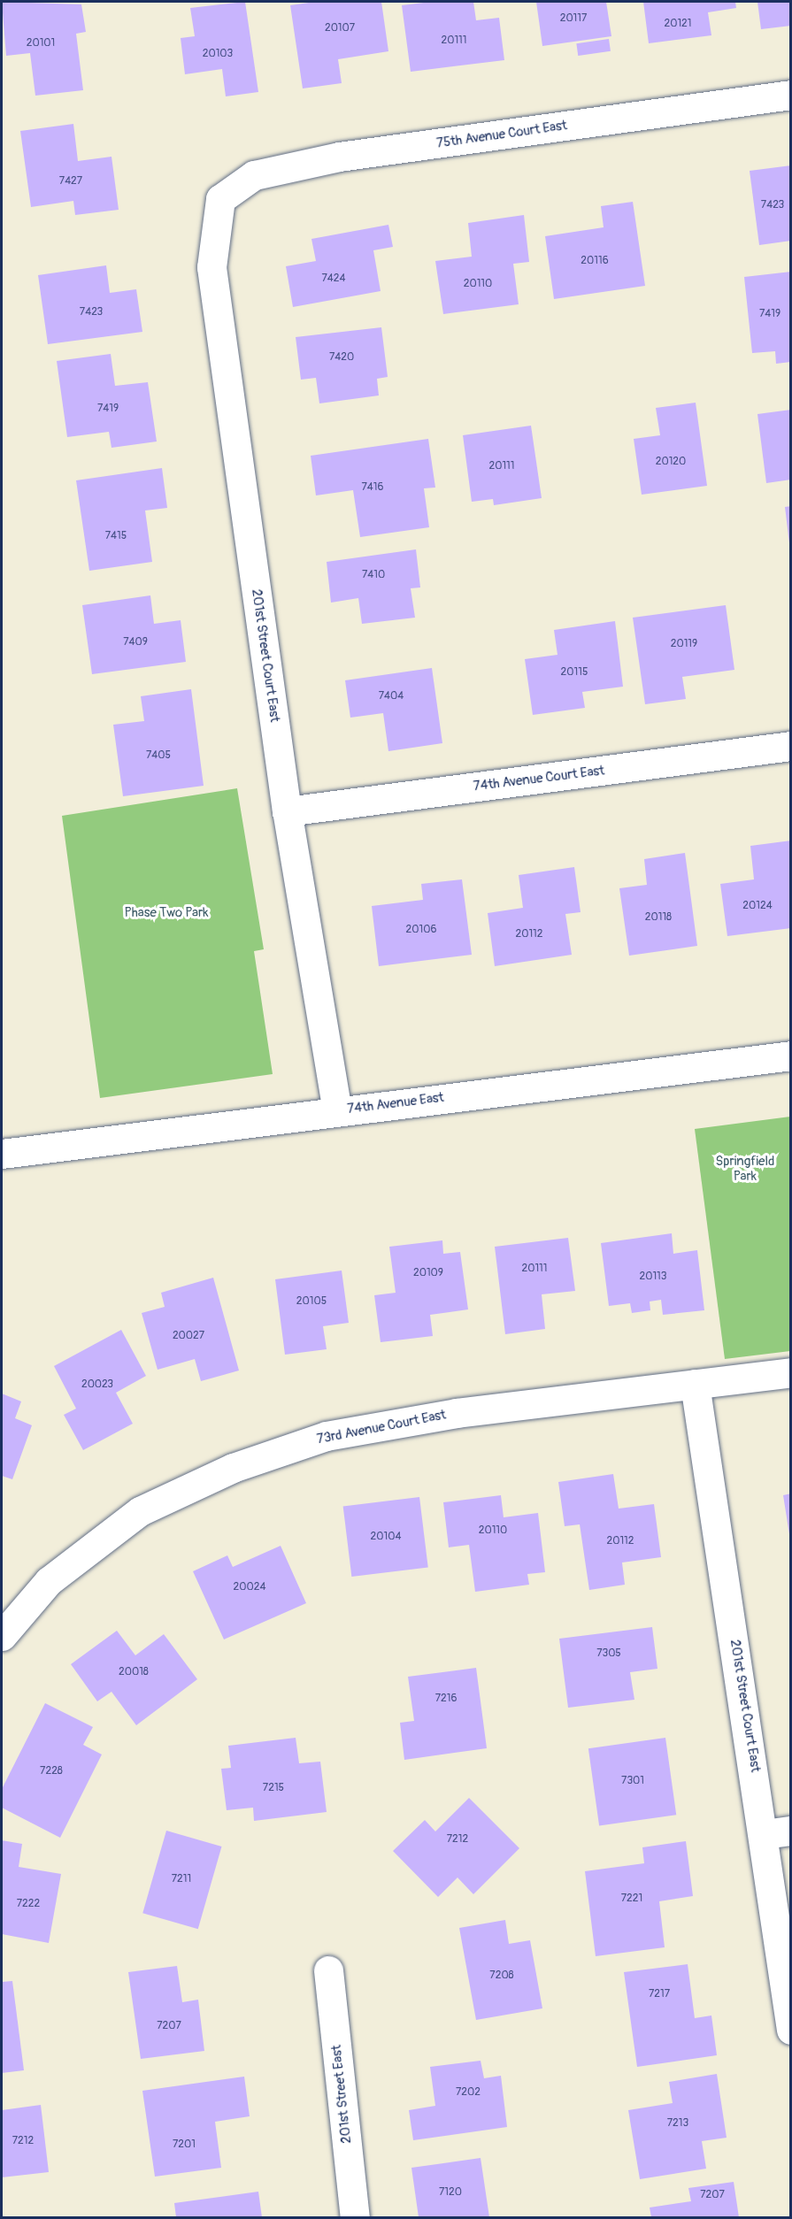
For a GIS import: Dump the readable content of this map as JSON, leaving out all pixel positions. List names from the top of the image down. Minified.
{"streets":{"street":["75th Avenue Court East","201st Street Court East","74th Avenue Court East","74th Avenue East","73rd Avenue Court East","201st Street East"]},"crossings":[["75th Avenue Court East","201st Street Court East"],["201st Street Court East","74th Avenue Court East"],["201st Street Court East","74th Avenue East"],["201st Street Court East","73rd Avenue Court East"]],"parks":["Phase Two Park","Springfield Park"],"house_numbers":["20117","20121","20107","20111","20101","20103","7427","7423","20116","7424","20110","7423","7419","7420","7419","20120","20111","7416","7415","7410","7409","20119","20115","7404","7405","20124","20118","20106","20112","20111","20109","20113","20105","20027","20023","20110","20104","20112","20024","7305","20018","7216","7228","7301","7215","7212","7211","7221","7222","7208","7217","7207","7202","7213","7212","7201","7120","7207"]}
